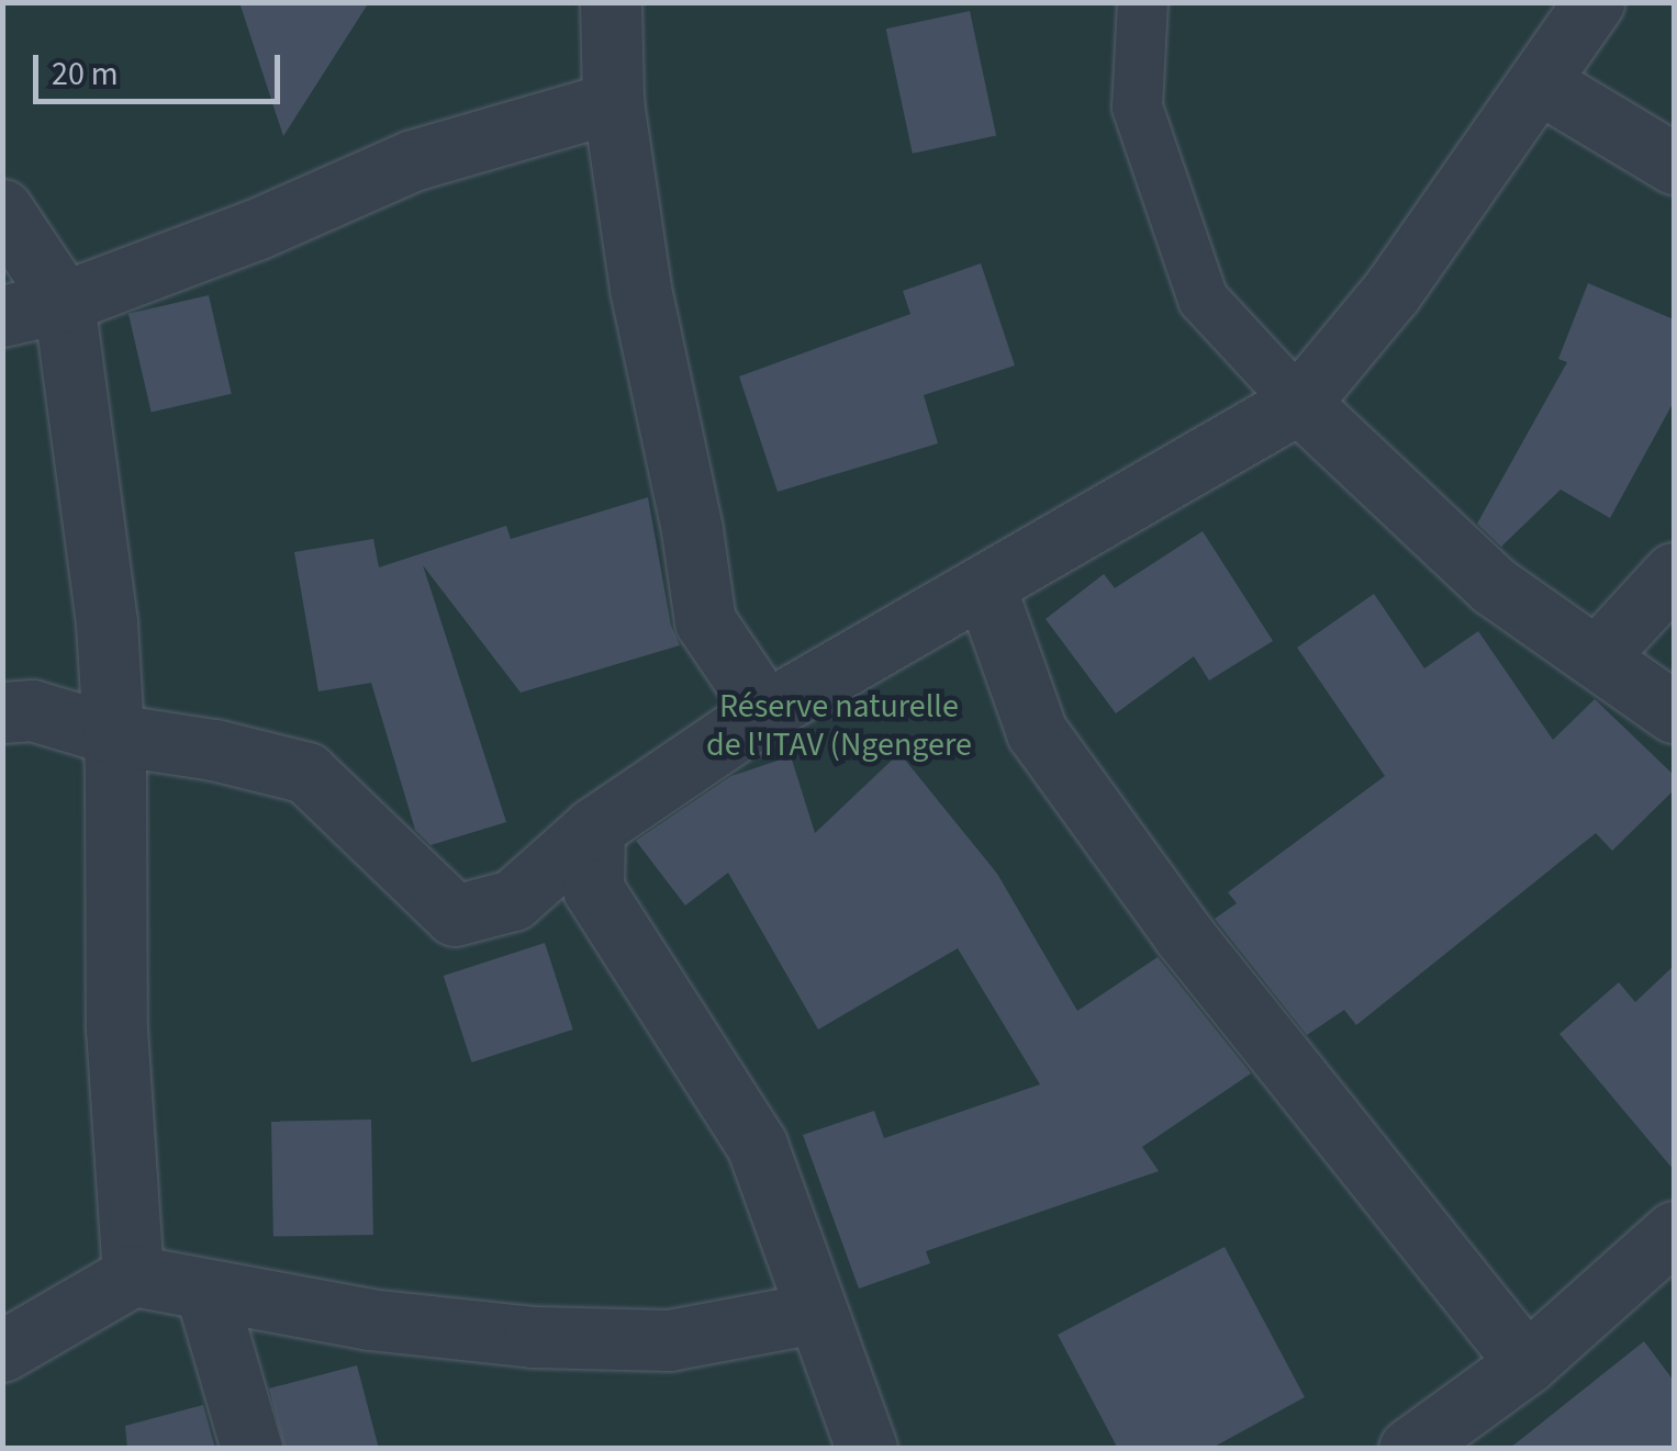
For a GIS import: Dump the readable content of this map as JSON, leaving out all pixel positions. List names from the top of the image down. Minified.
{"parks":["Réserve naturelle de l'ITAV (Ngengere"],"scale_bar":"20 m"}
